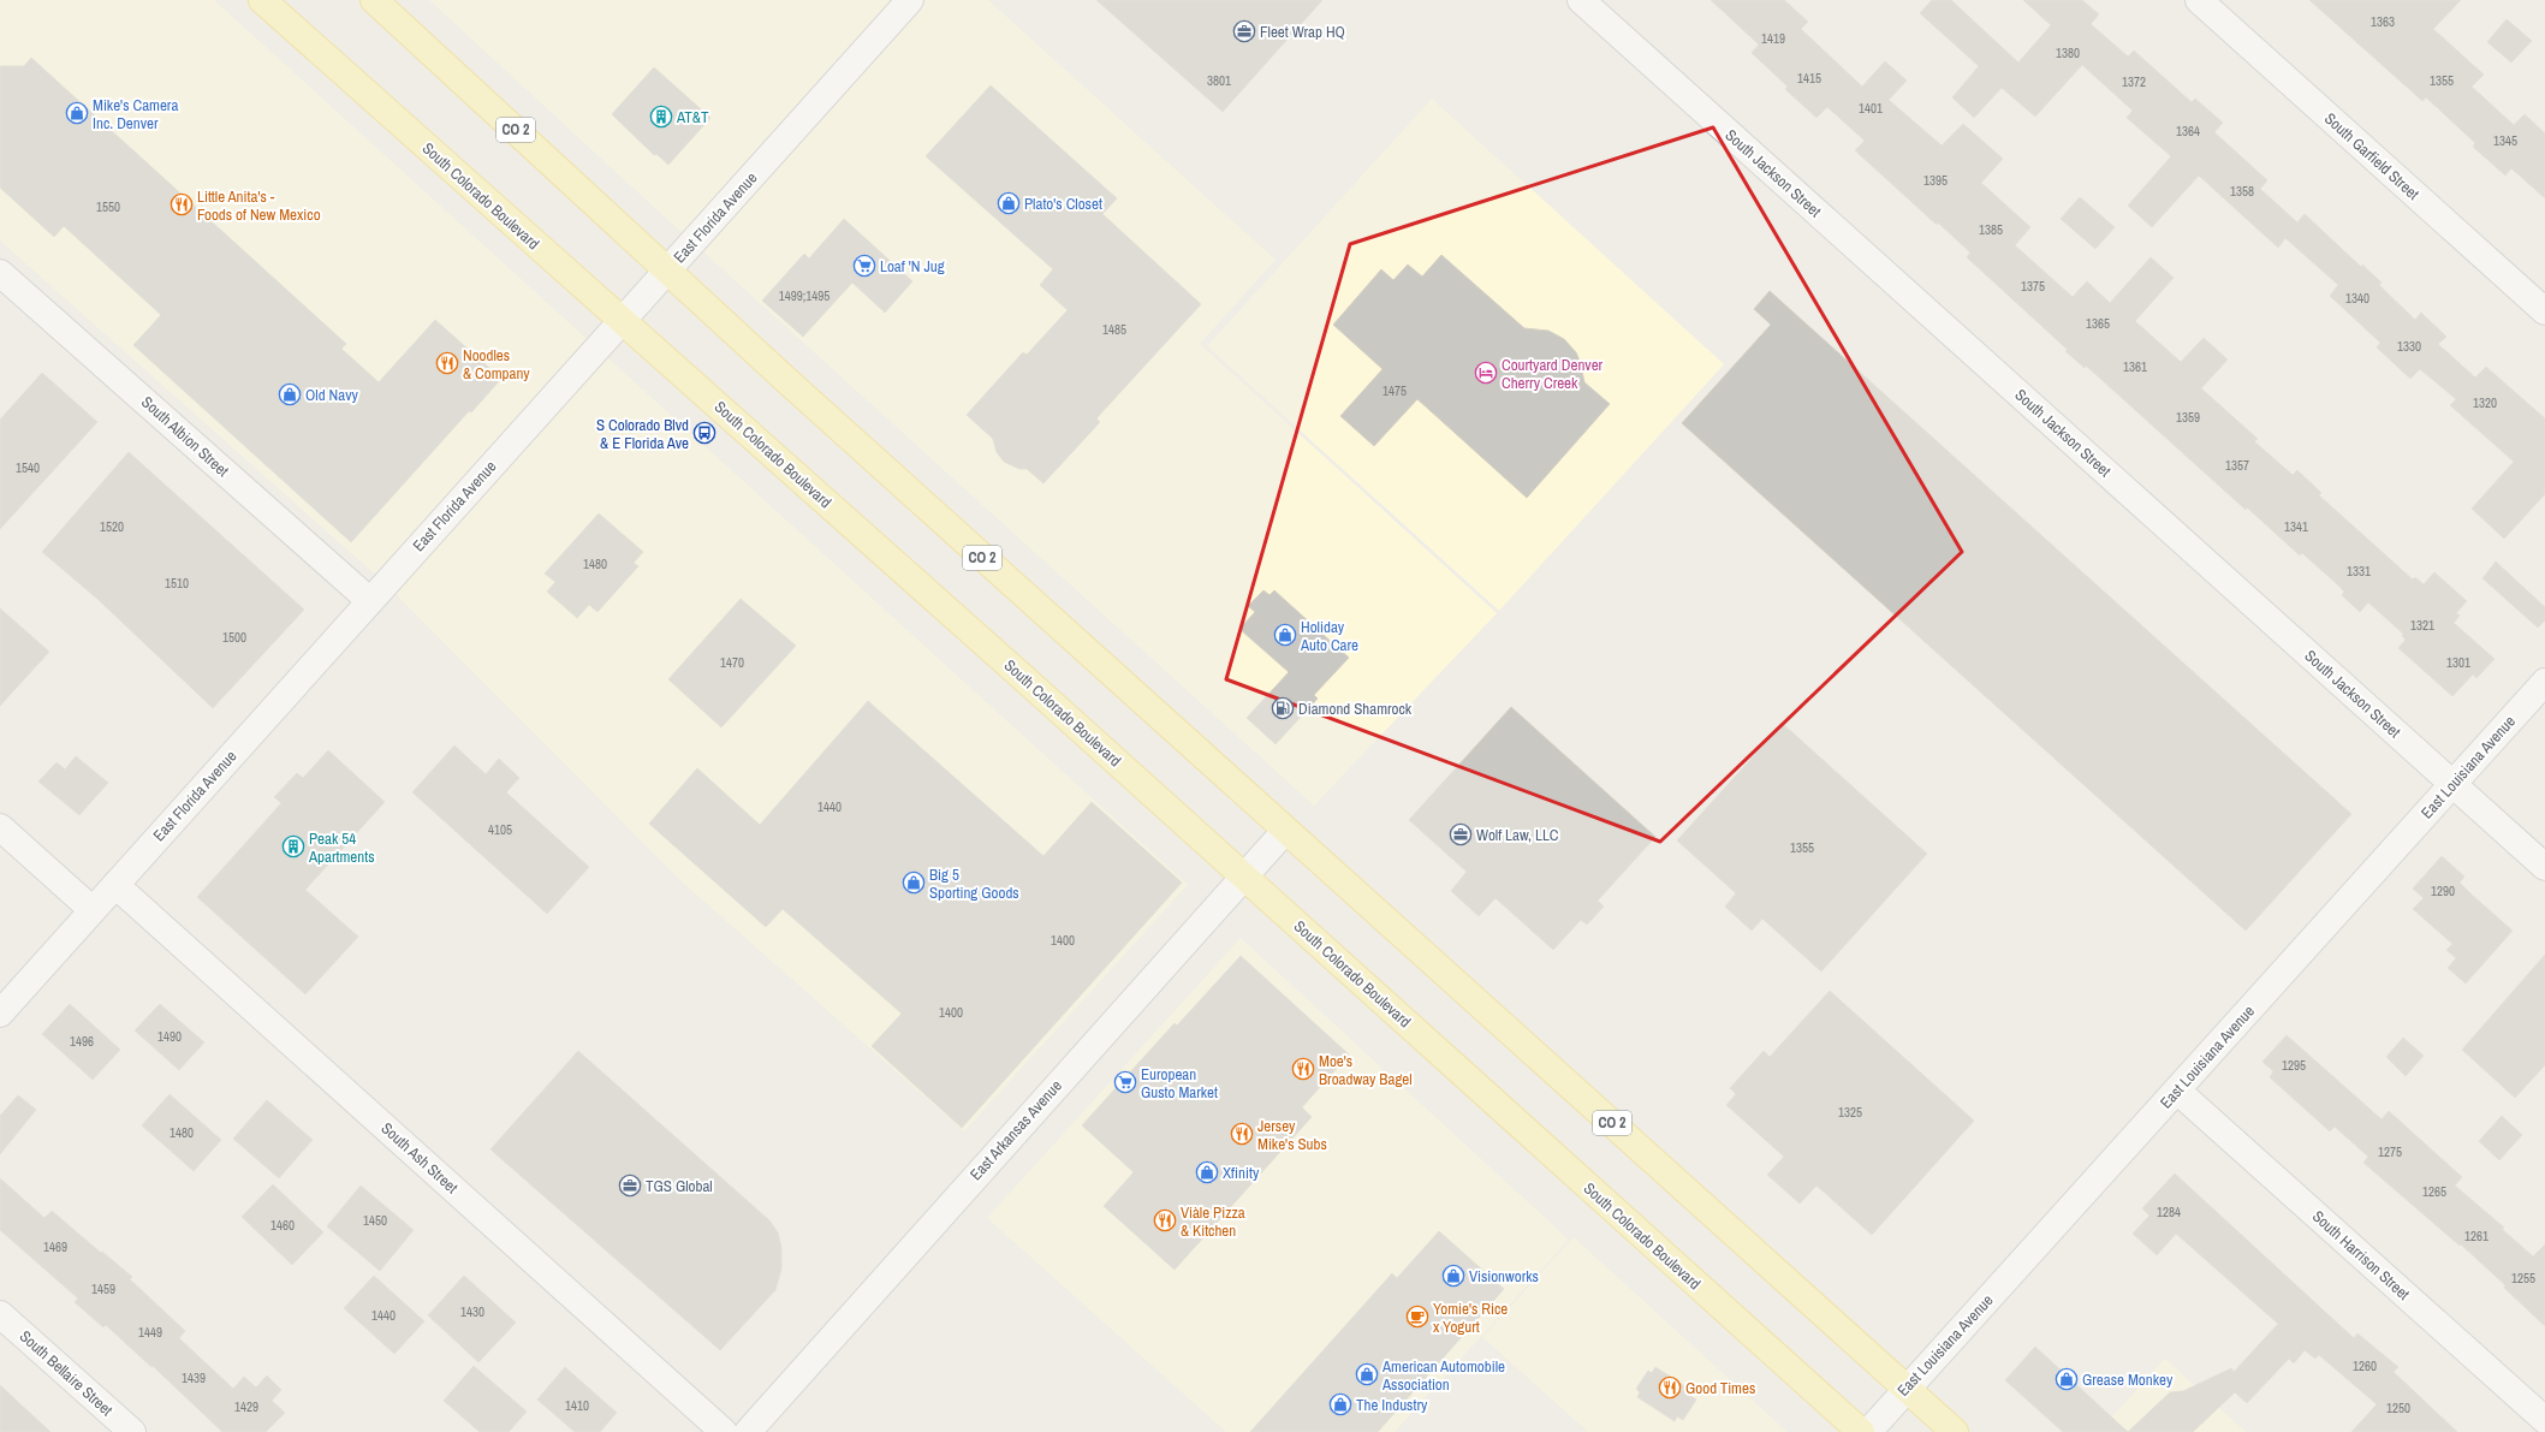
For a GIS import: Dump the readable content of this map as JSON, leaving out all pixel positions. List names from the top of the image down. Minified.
{"streets":{"main road":["CO 2","South Colorado Boulevard"],"street":["South Garfield Street","South Jackson Street","East Florida Avenue","South Albion Street","East Louisiana Avenue","East Arkansas Avenue","South Ash Street","South Harrison Street","South Bellaire Street"]},"crossings":[["CO 2","East Florida Avenue"],["CO 2","East Louisiana Avenue"],["CO 2","East Arkansas Avenue"],["South Jackson Street","East Louisiana Avenue"],["South Colorado Boulevard","East Florida Avenue"],["South Colorado Boulevard","East Arkansas Avenue"],["East Florida Avenue","South Albion Street"],["East Florida Avenue","South Ash Street"],["East Louisiana Avenue","South Harrison Street"]],"places":{"office":["Fleet Wrap HQ","Wolf Law, LLC","TGS Global"],"shop":["Mike's Camera Inc. Denver","Plato's Closet","Old Navy","Holiday Auto Care","Big 5 Sporting Goods","Xfinity","Visionworks","American Automobile Association","Grease Monkey","The Industry"],"building":["AT&T","Peak 54 Apartments"],"restaurant":["Little Anita's - Foods of New Mexico","Noodles & Company","Moe's Broadway Bagel","Jersey Mike's Subs","Viàle Pizza & Kitchen","Good Times"],"supermarket":["Loaf 'N Jug","European Gusto Market"],"hotel":["Courtyard Denver Cherry Creek"],"bus stop":["S Colorado Blvd & E Florida Ave"],"fuel station":["Diamond Shamrock"],"cafe":["Yomie's Rice x Yogurt"]},"house_numbers":["1363","1419","1380","1415","3801","1355","1372","1401","1364","1345","1395","1358","1550","1385","1375","1499;1495","1340","1365","1485","1330","1361","1475","1320","1359","1357","1540","1520","1341","1480","1331","1510","1321","1500","1470","1301","1440","4105","1355","1290","1400","1400","1490","1496","1295","1325","1480","1275","1265","1284","1450","1460","1261","1469","1255","1459","1430","1440","1449","1260","1439","1410","1429","1250"]}
